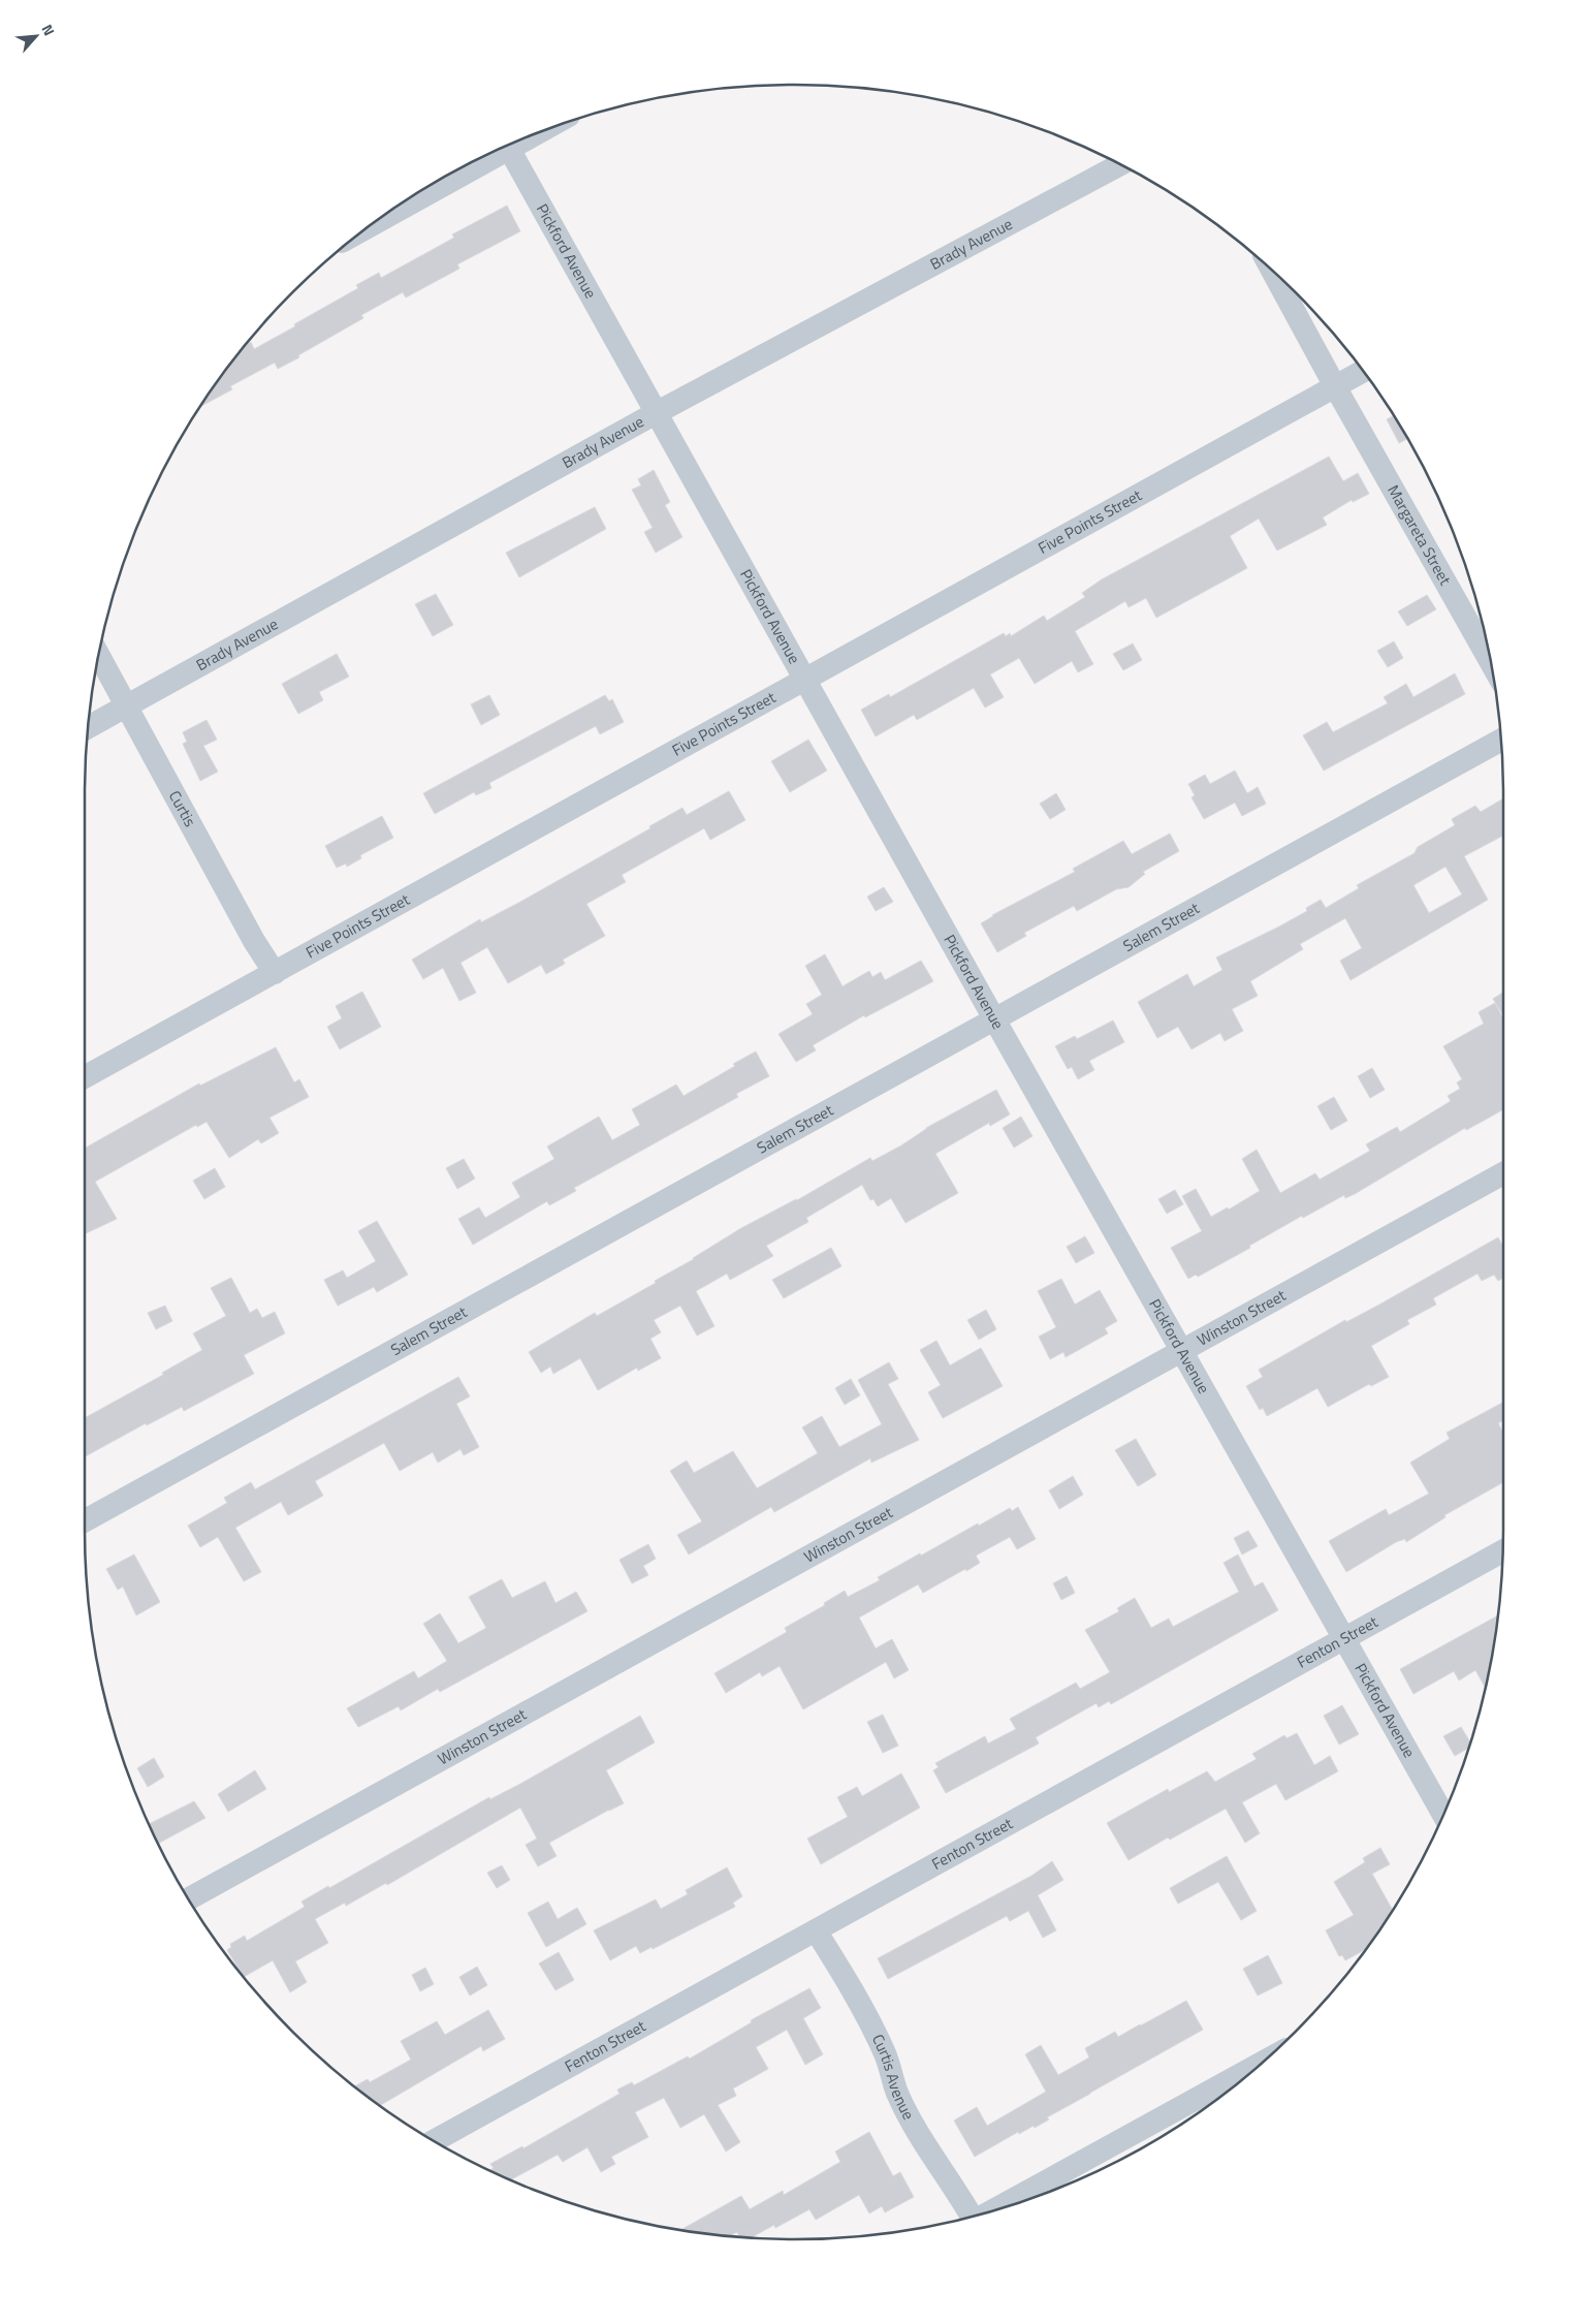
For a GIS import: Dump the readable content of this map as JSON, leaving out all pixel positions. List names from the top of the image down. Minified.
{"streets":{"street":["Brady Avenue","Pickford Avenue","Five Points Street","Margareta Street","Curtis","Salem Street","Winston Street","Fenton Street","Curtis Avenue"]},"crossings":[["Brady Avenue","Pickford Avenue"],["Brady Avenue","Curtis"],["Pickford Avenue","Five Points Street"],["Pickford Avenue","Salem Street"],["Pickford Avenue","Winston Street"],["Pickford Avenue","Fenton Street"],["Five Points Street","Margareta Street"],["Five Points Street","Curtis"],["Fenton Street","Curtis Avenue"]],"north":"top right"}
